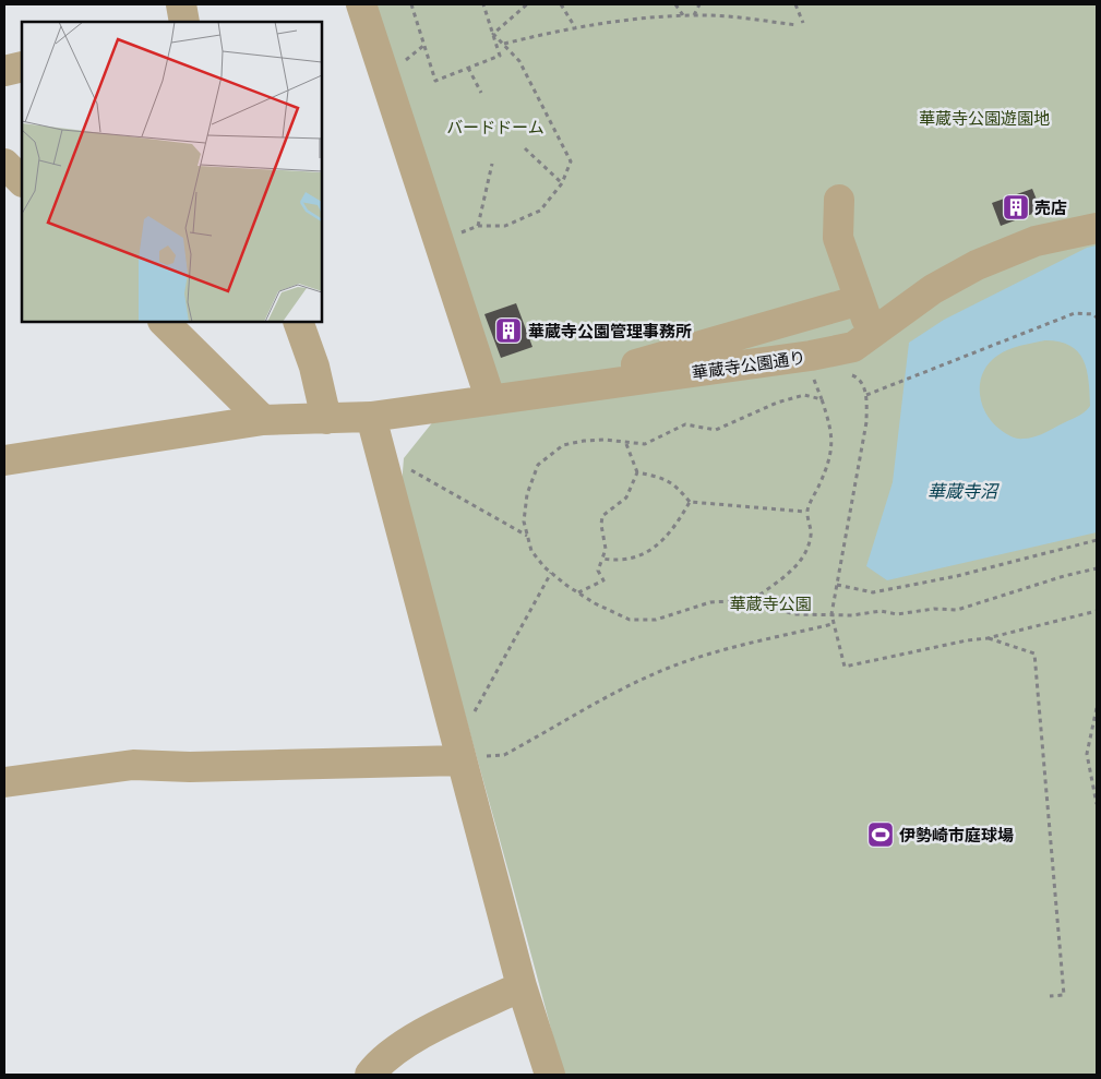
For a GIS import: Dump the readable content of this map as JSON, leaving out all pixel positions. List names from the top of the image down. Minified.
{"streets":{"street":["華蔵寺公園通り"]},"water":["華蔵寺沼"],"parks":["華蔵寺公園遊園地","バードドーム","華蔵寺公園"],"places":{"building":["売店","華蔵寺公園管理事務所"],"sports":["伊勢崎市庭球場"]}}
